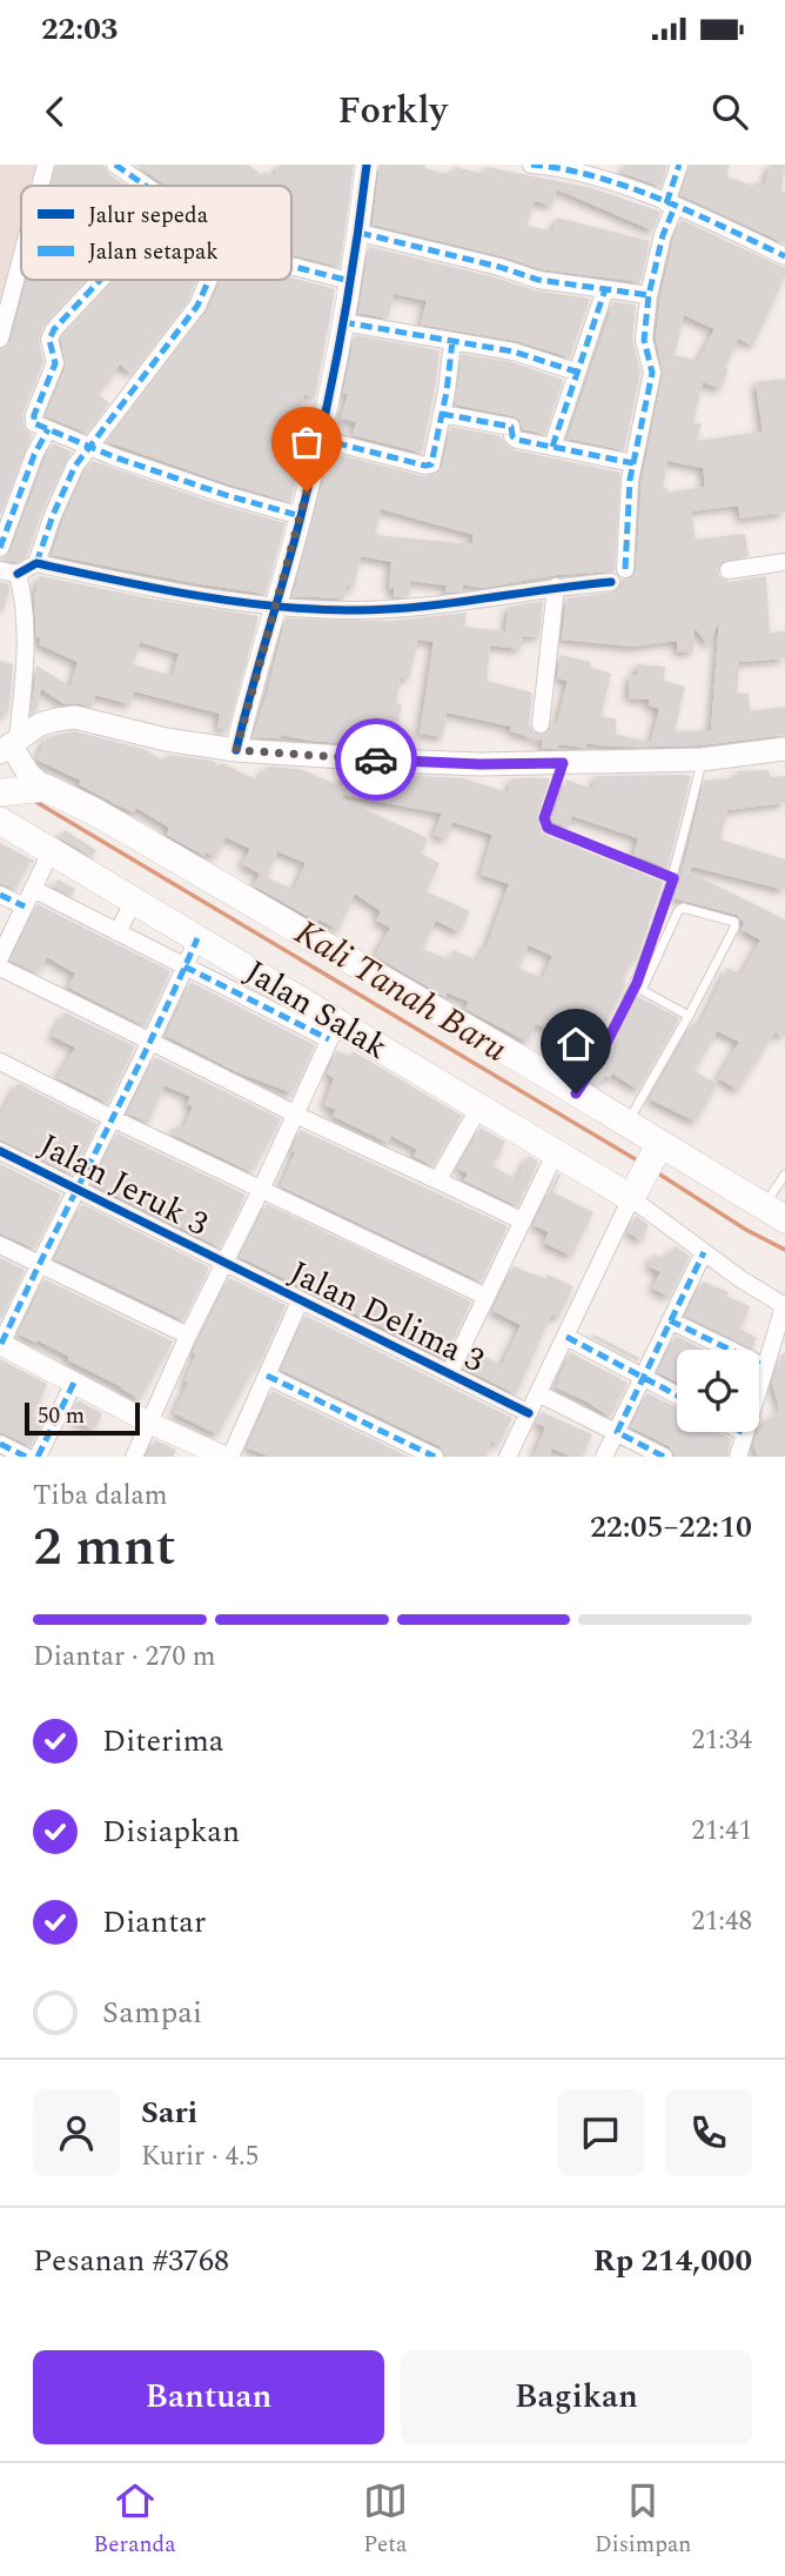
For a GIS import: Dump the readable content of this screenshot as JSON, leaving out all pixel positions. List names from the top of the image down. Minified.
{"streets":{"highway":["Jalan Salak"],"street":["Jalan Jeruk 3","Jalan Delima 3"]},"crossings":[["Jalan Jeruk 3","Jalan Delima 3"]],"water":["Kali Tanah Baru"],"legend":["Jalur sepeda","Jalan setapak"],"scale_bar":"50 m","page":{"status":"22:03","header":"Forkly","scale":"50 m","heading":["2 mnt","Tiba dalam","22:05–22:10"],"panel":["Sari","Kurir · 4.5","Pesanan #3768","Rp 214,000"],"bar":"Diantar · 270 m","list":[["Diterima","21:34"],["Disiapkan","21:41"],["Diantar","21:48"],"Sampai"],"buttons":["Bantuan","Bagikan"],"tabs":["Beranda","Peta","Disimpan"]}}
